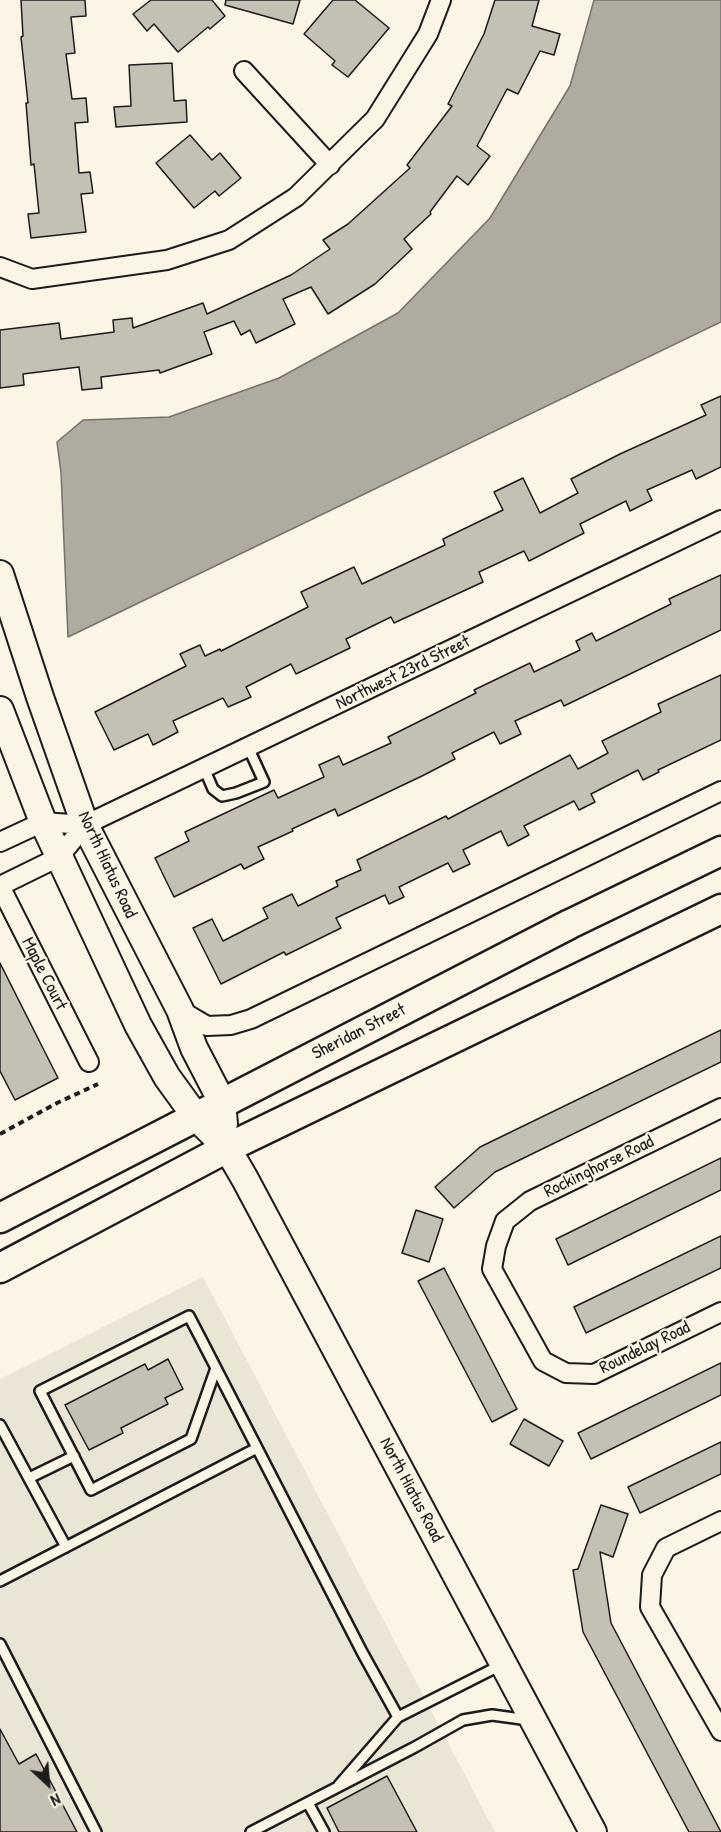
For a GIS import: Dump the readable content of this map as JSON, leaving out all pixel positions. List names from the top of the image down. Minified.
{"streets":{"main road":["North Hiatus Road","Sheridan Street"],"street":["Northwest 23rd Street","Maple Court","Rockinghorse Road","Roundelay Road"]},"crossings":[["Northwest 23rd Street","North Hiatus Road"],["North Hiatus Road","Sheridan Street"],["Rockinghorse Road","Roundelay Road"]],"north":"bottom right"}
